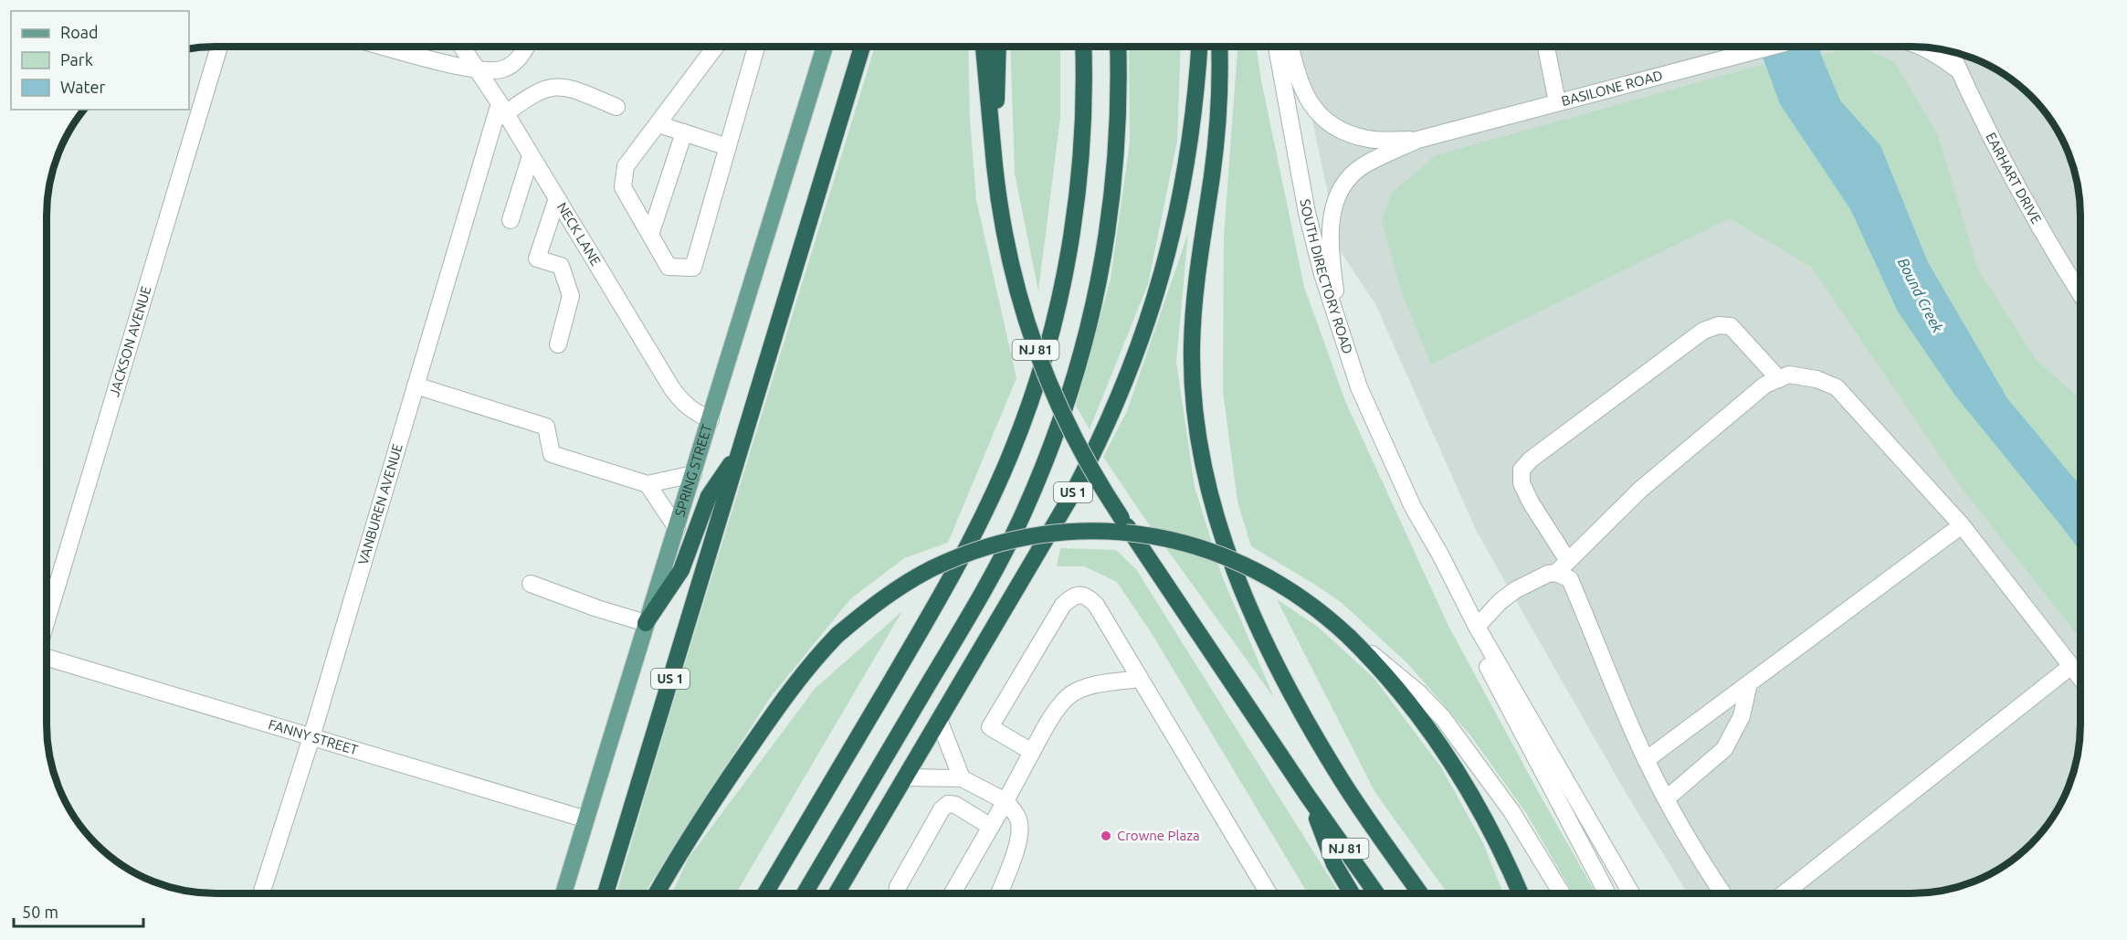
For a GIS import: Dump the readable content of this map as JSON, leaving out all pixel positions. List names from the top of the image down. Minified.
{"streets":{"highway":["NJ 81","US 1"],"main road":["SPRING STREET"],"street":["BASILONE ROAD","EARHART DRIVE","NECK LANE","SOUTH DIRECTORY ROAD","JACKSON AVENUE","VANBUREN AVENUE","FANNY STREET"]},"crossings":[["NECK LANE","SPRING STREET"],["NECK LANE","VANBUREN AVENUE"],["SPRING STREET","FANNY STREET"],["VANBUREN AVENUE","FANNY STREET"]],"water":["Bound Creek"],"places":["Crowne Plaza"],"legend":["Road","Park","Water"],"scale_bar":"50 m"}
